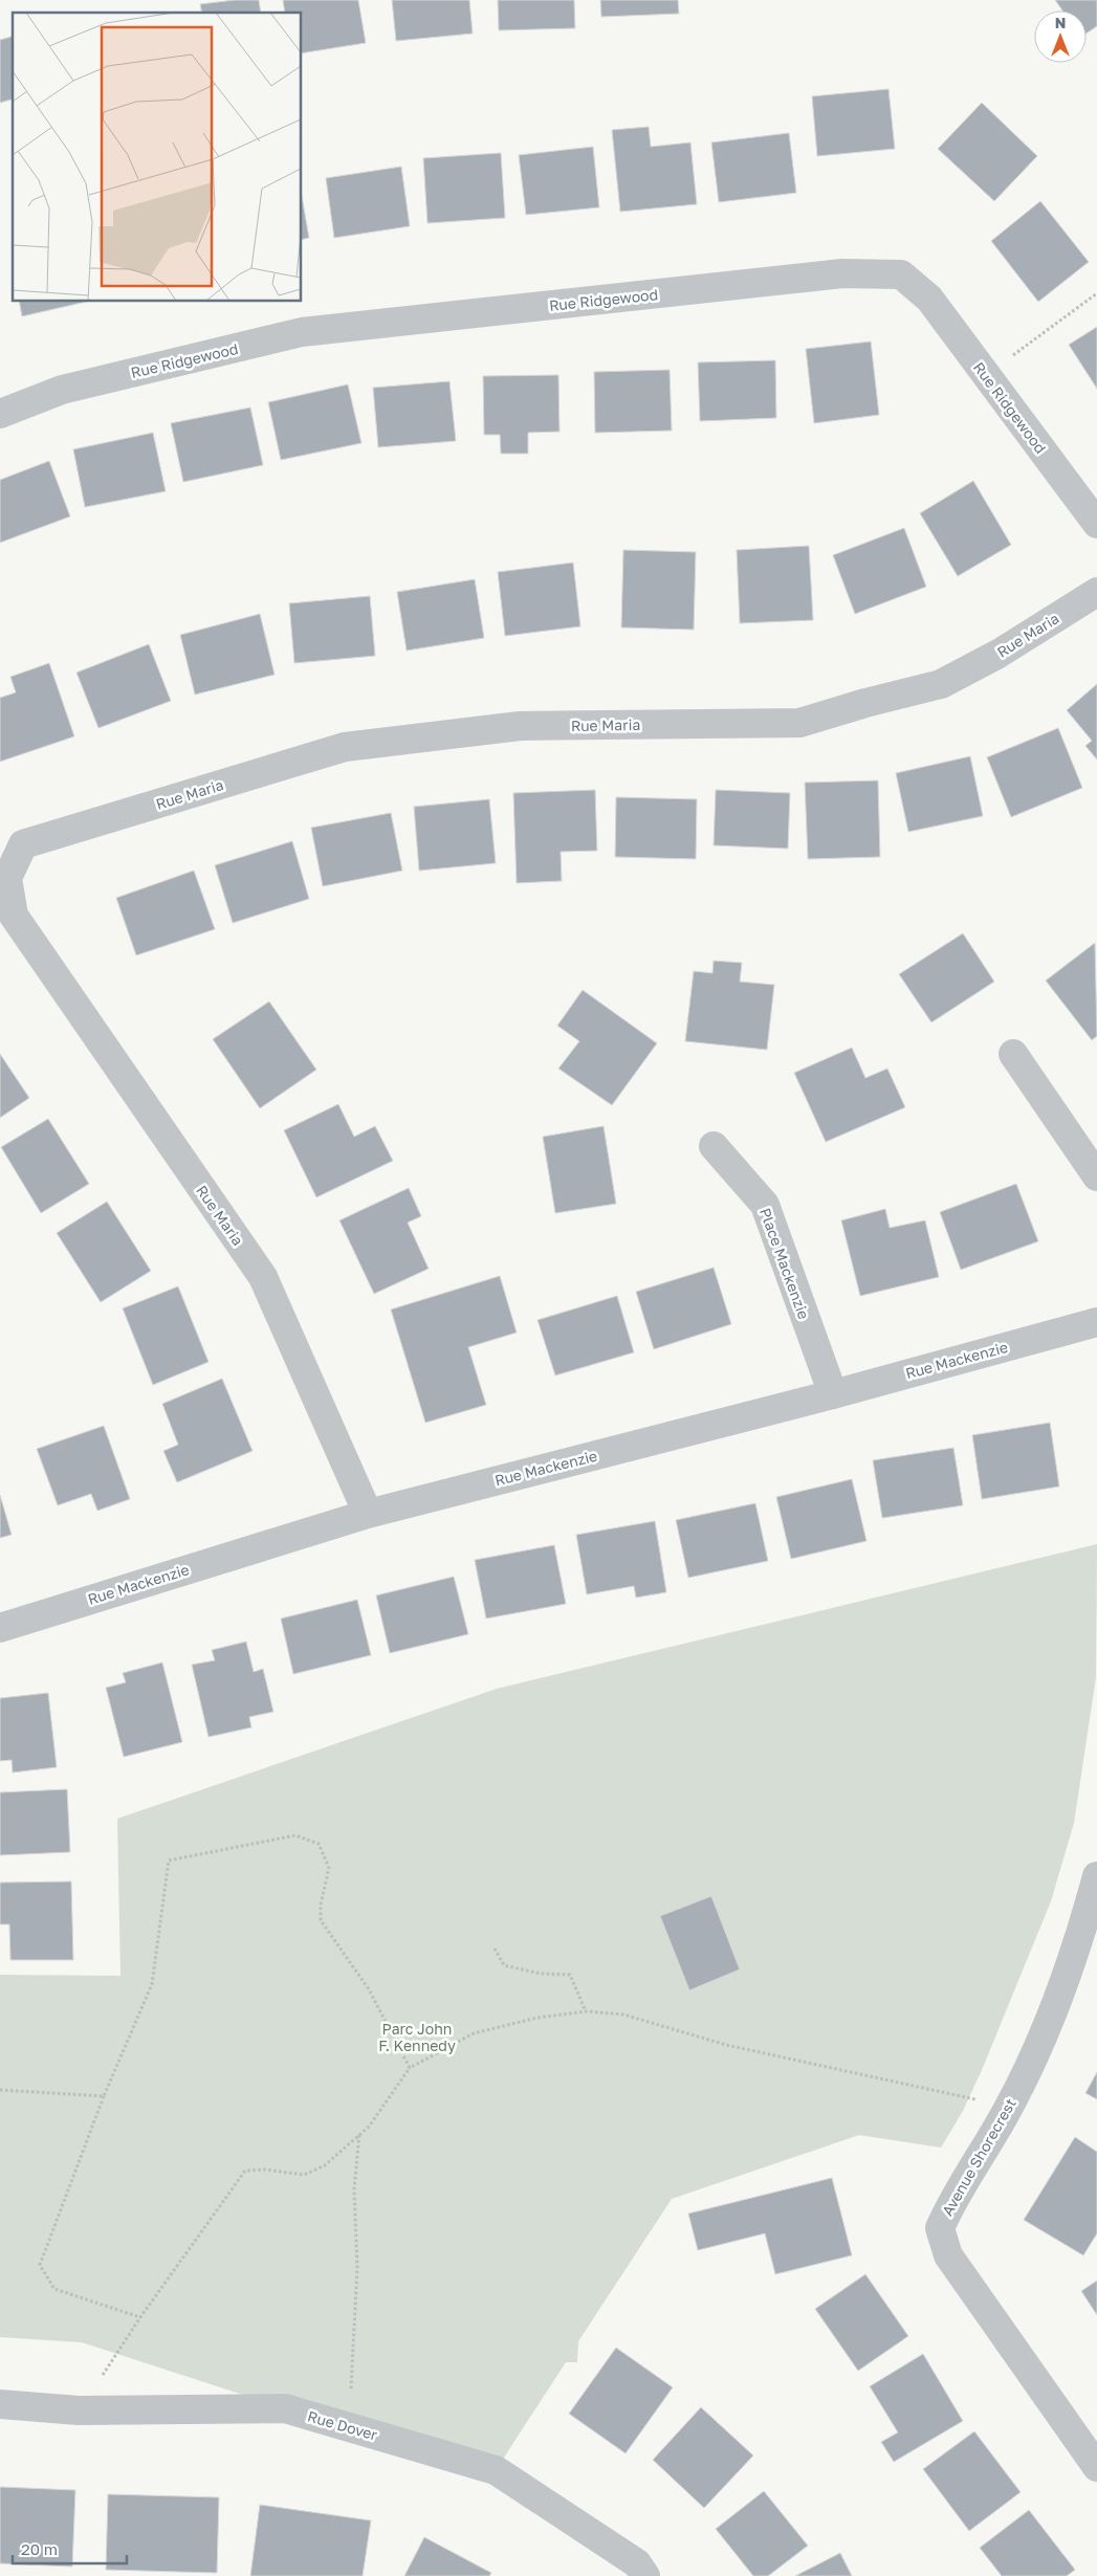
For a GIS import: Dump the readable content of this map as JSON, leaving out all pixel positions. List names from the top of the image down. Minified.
{"streets":{"street":["Rue Ridgewood","Rue Maria","Place Mackenzie","Rue Mackenzie","Avenue Shorecrest","Rue Dover"]},"crossings":[["Rue Maria","Rue Mackenzie"],["Place Mackenzie","Rue Mackenzie"]],"parks":["Parc John F. Kennedy"],"scale_bar":"20 m","north":"top"}
